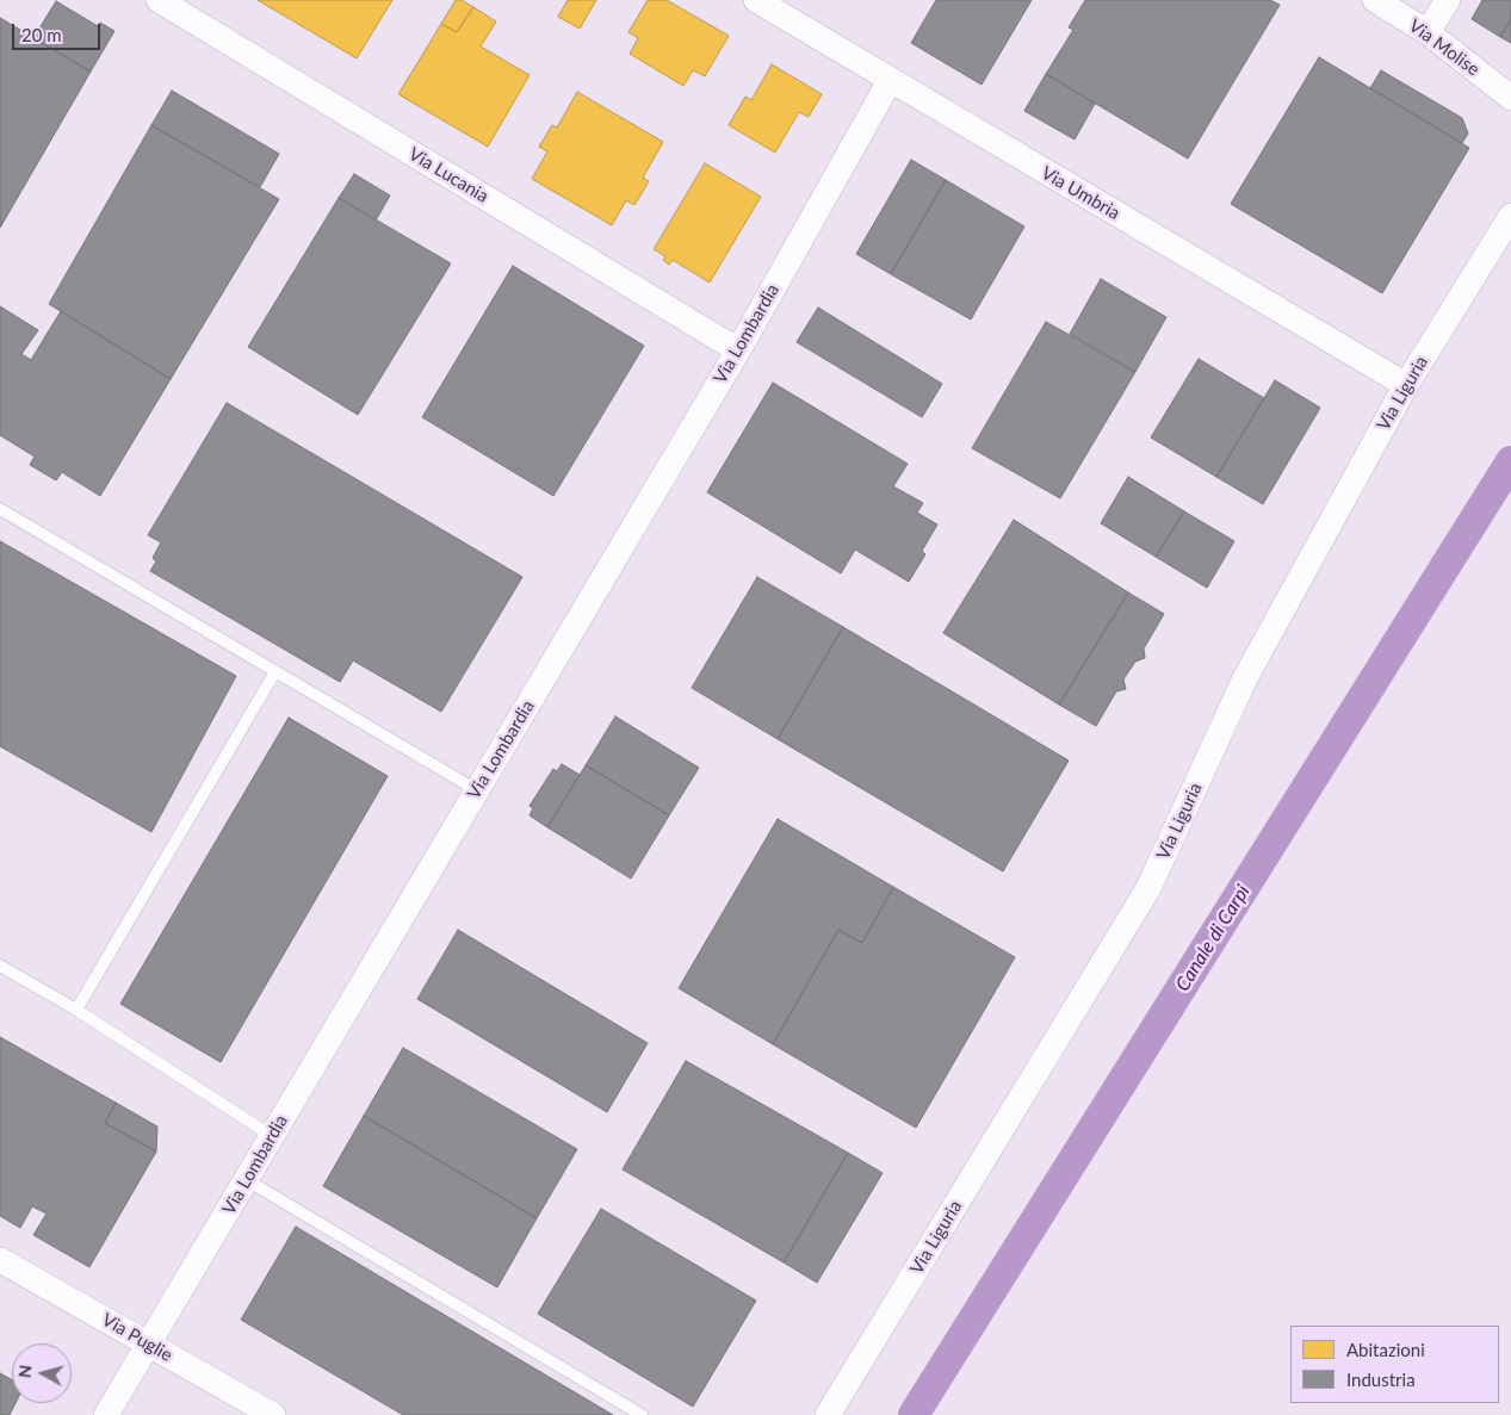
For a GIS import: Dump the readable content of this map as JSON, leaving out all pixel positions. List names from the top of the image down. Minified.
{"streets":{"street":["Via Molise","Via Lucania","Via Umbria","Via Lombardia","Via Liguria","Via Puglie"]},"crossings":[["Via Lucania","Via Lombardia"],["Via Umbria","Via Lombardia"],["Via Umbria","Via Liguria"],["Via Lombardia","Via Puglie"]],"water":["Canale di Carpi"],"legend":["Abitazioni","Industria"],"scale_bar":"20 m","north":"left"}
